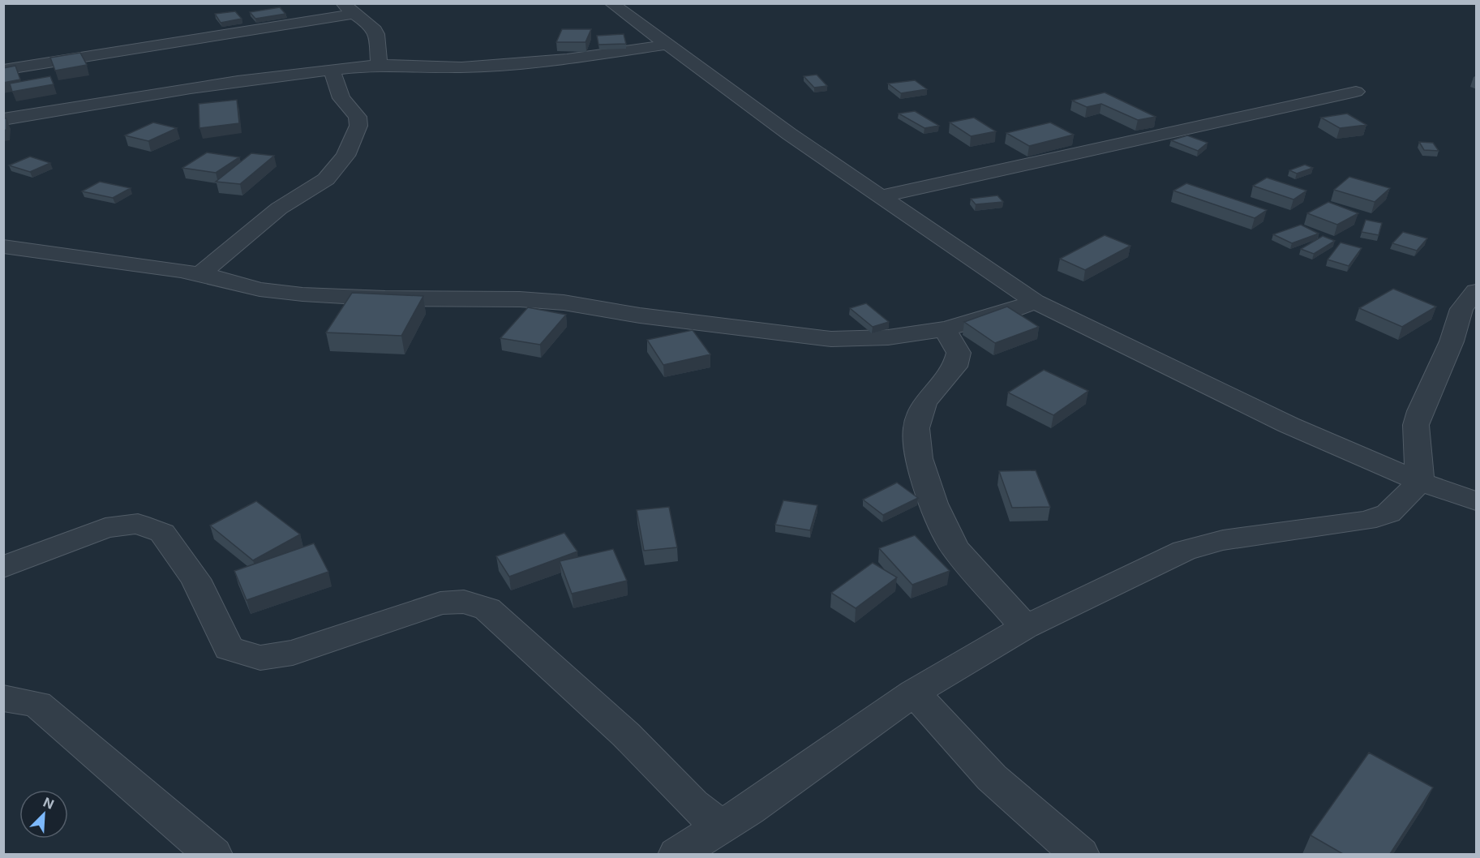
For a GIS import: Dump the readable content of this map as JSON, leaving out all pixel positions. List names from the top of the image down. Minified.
{"north":"top right"}
